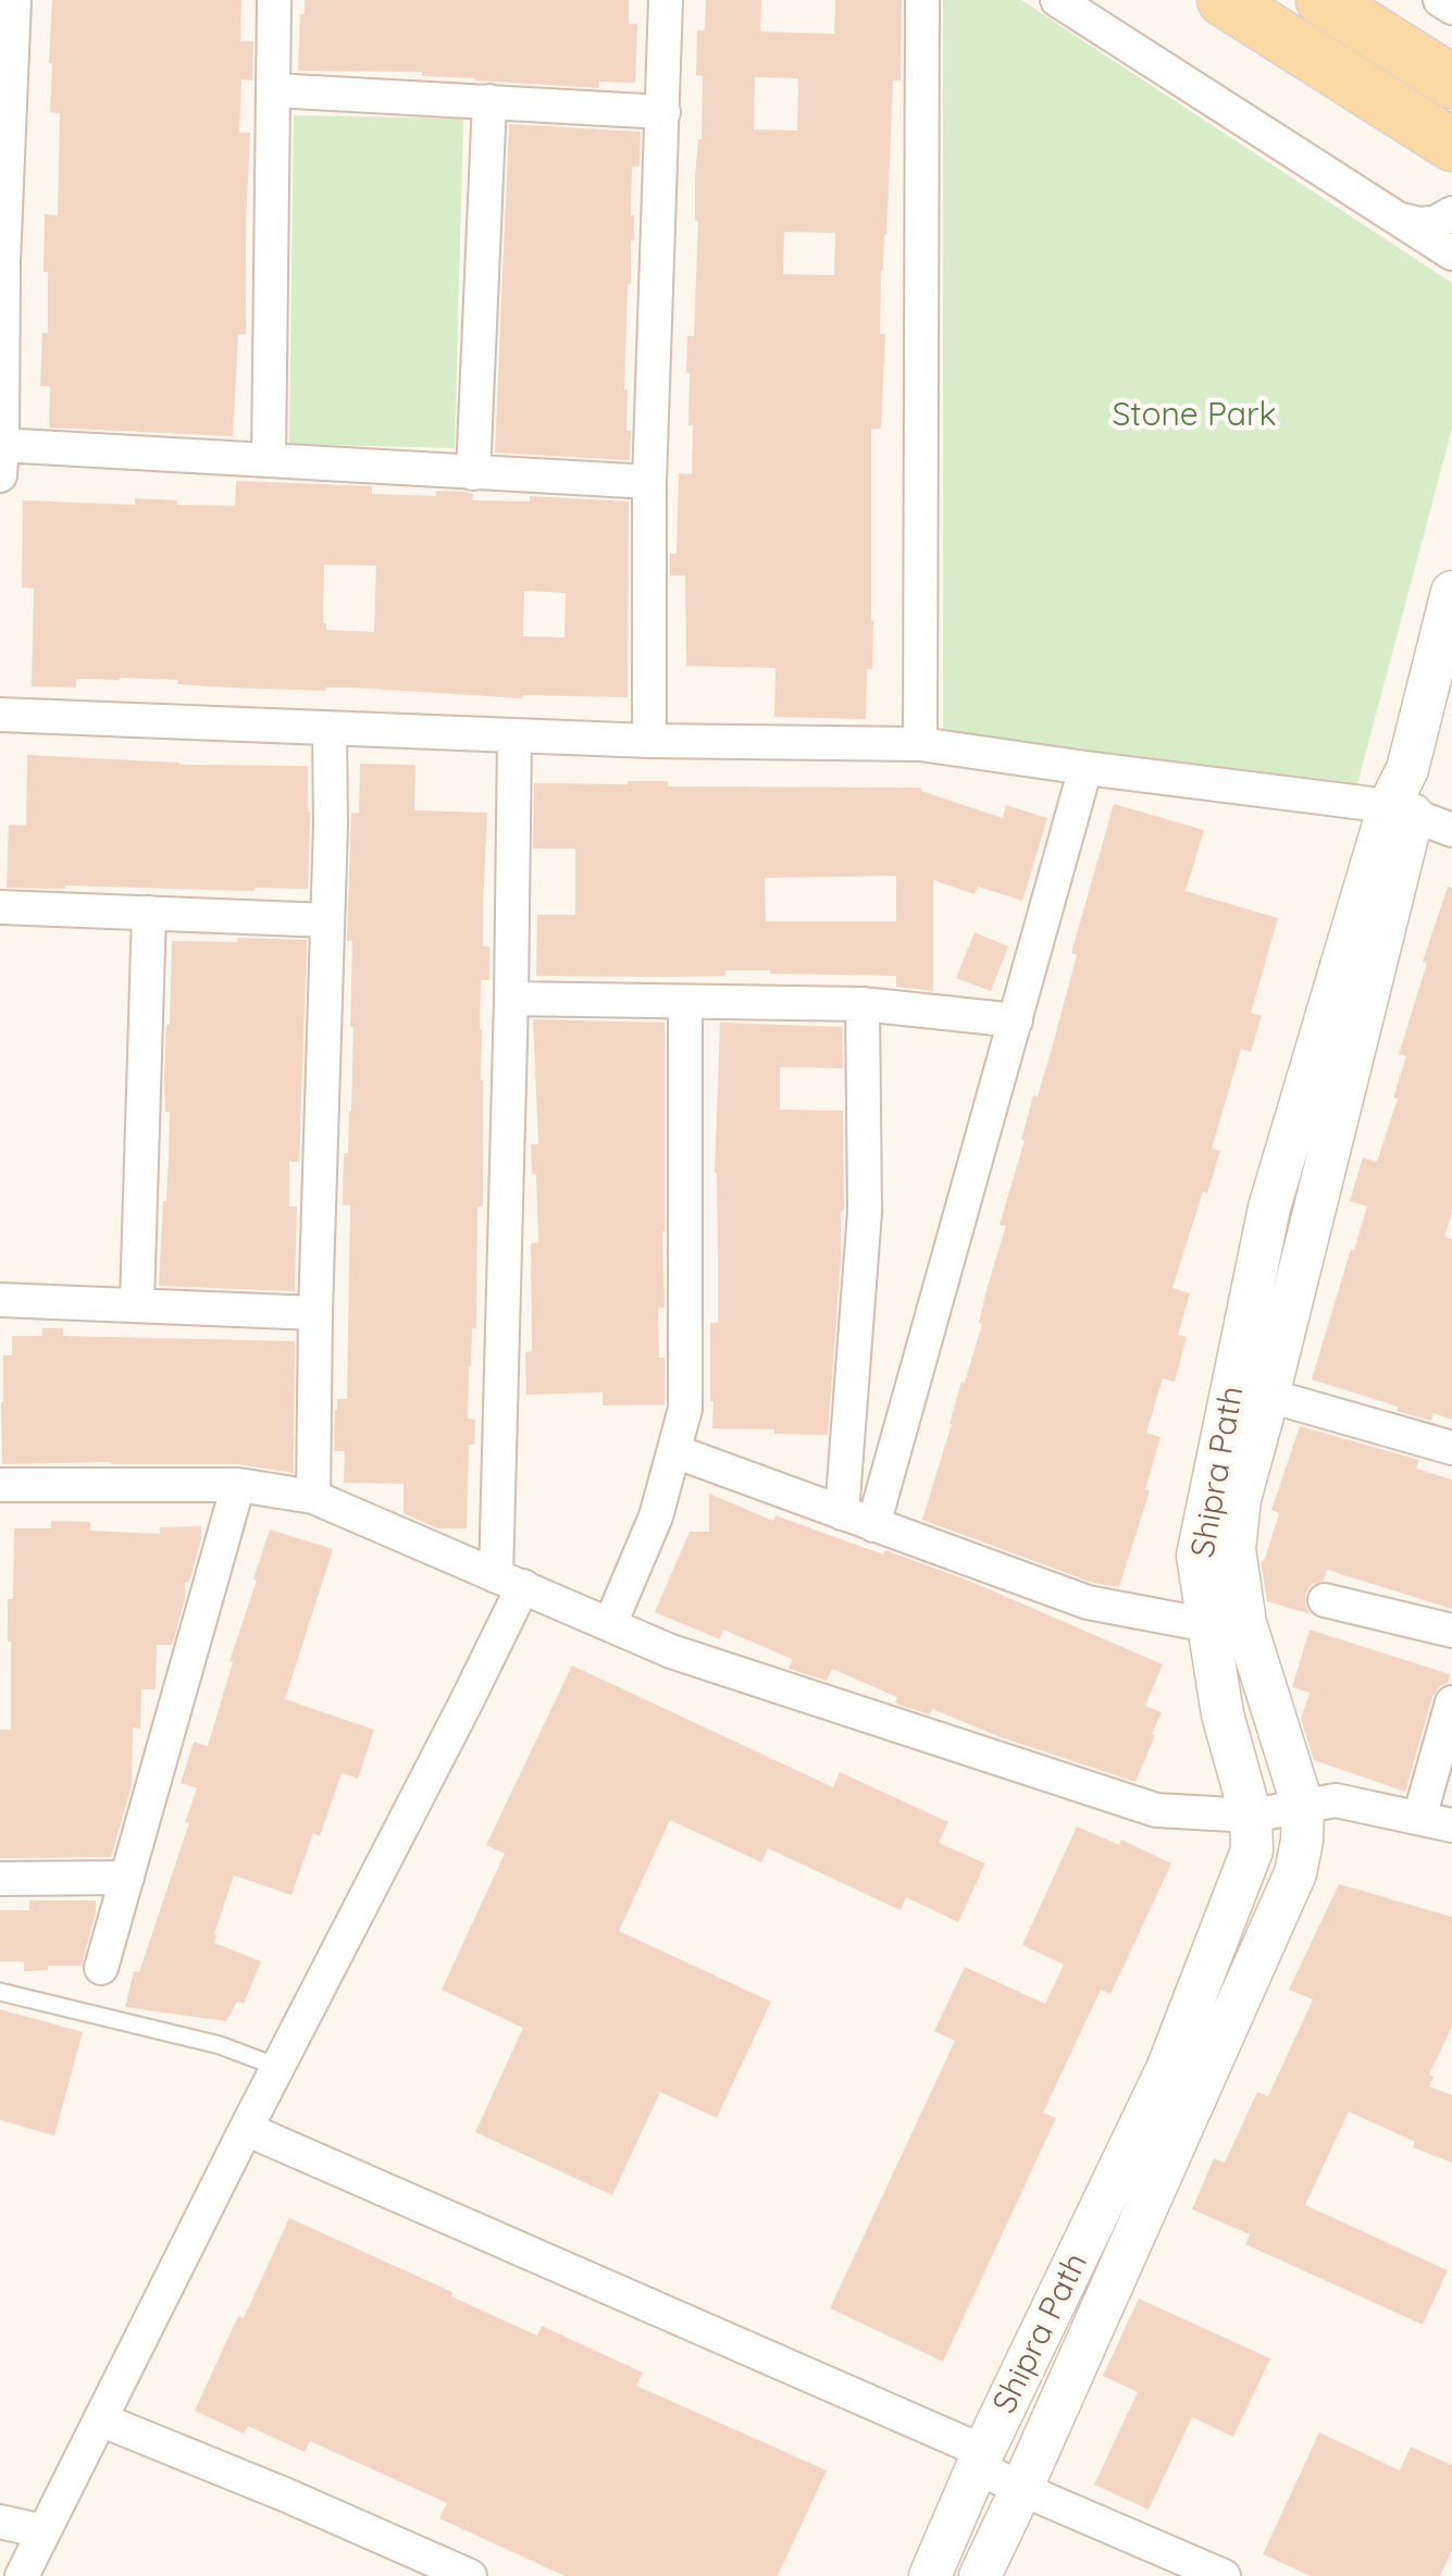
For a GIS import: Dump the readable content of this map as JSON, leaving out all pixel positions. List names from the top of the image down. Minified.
{"streets":{"street":["Shipra Path"]},"parks":["Stone Park"]}
